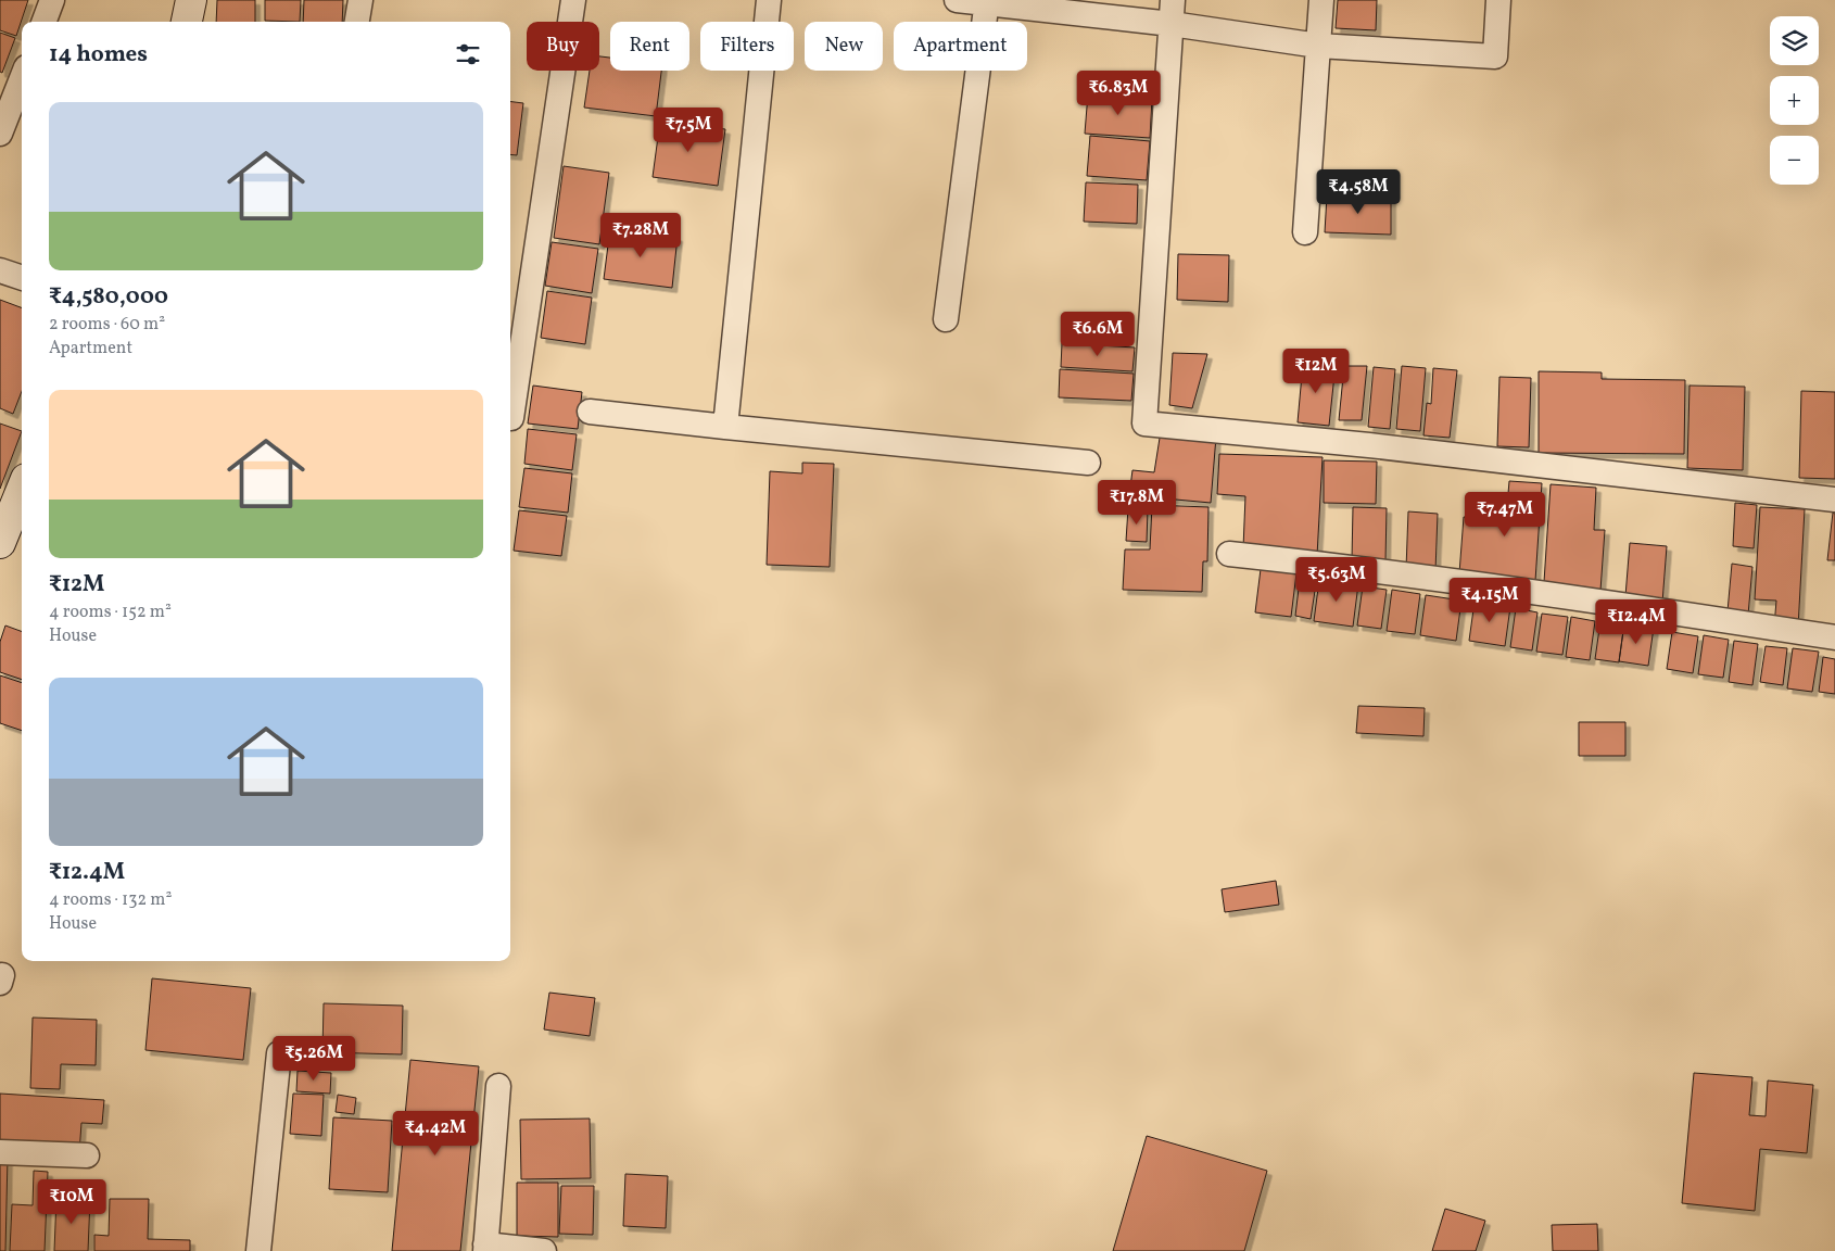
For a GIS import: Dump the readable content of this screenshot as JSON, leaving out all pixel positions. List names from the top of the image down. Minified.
{"page":{"map_buttons":["+","−"],"chip":["Buy","Rent","Filters","New","Apartment"],"heading":"14 homes","price":["₹6.83M","₹7.5M","₹4.58M","₹7.28M","₹6.6M","₹12M","₹17.8M","₹7.47M","₹5.63M","₹4.15M","₹12.4M","₹5.26M","₹4.42M","₹10M"],"list":[{"name":"₹4,580,000","note":"2 rooms · 60 m² · Apartment"},{"name":"₹12M","note":"4 rooms · 152 m² · House"},{"name":"₹12.4M","note":"4 rooms · 132 m² · House"}]}}
